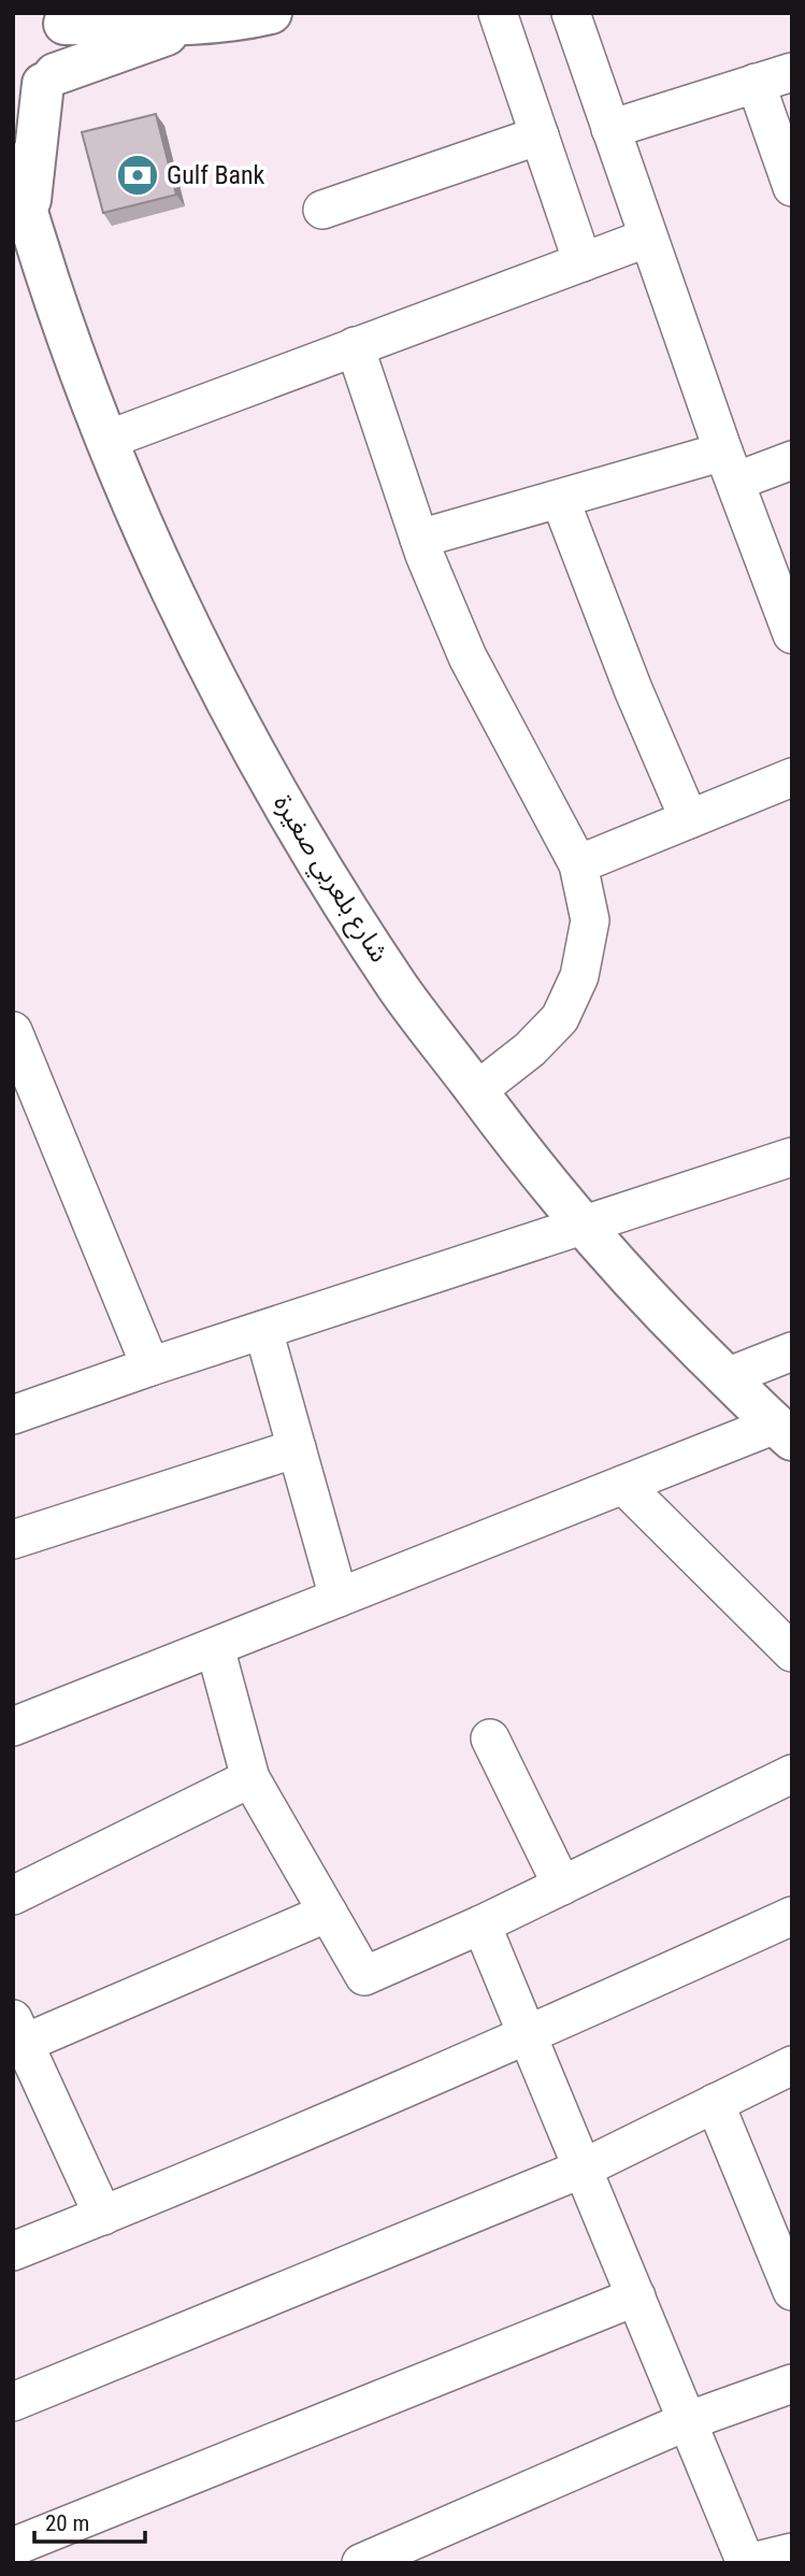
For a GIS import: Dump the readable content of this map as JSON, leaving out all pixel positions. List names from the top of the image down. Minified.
{"streets":{"main road":["شارع بلعربي صغيرة"]},"places":{"bank":["Gulf Bank"]},"scale_bar":"20 m"}
